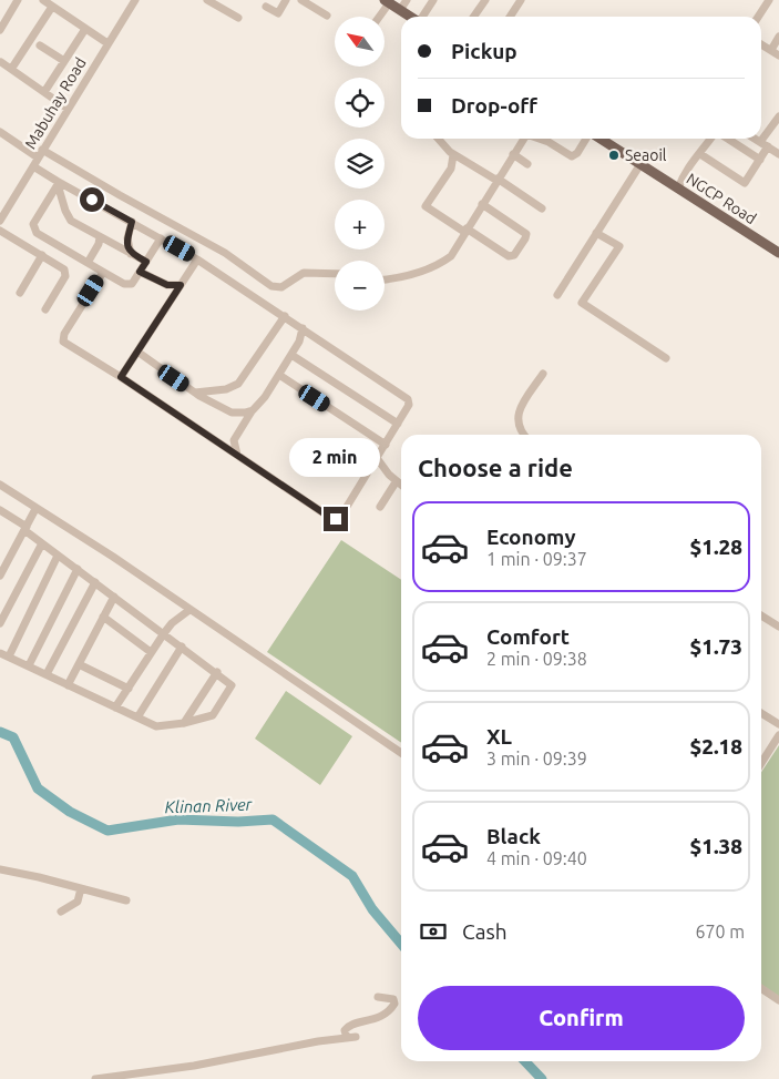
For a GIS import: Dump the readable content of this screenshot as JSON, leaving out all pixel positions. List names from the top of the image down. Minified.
{"streets":{"main road":["NGCP Road"],"street":["Mabuhay Road"]},"water":["Klinan River"],"places":["Seaoil"],"north":"top left","page":{"map_buttons":["+","−"],"banner":["Pickup","Drop-off"],"heading":"Choose a ride","bubble":"2 min","list":[{"name":"Economy","note":"1 min · 09:37","value":"$1.28"},{"name":"Comfort","note":"2 min · 09:38","value":"$1.73"},{"name":"XL","note":"3 min · 09:39","value":"$2.18"},{"name":"Black","note":"4 min · 09:40","value":"$1.38"}],"pay":["Cash","670 m"],"buttons":"Confirm"}}
